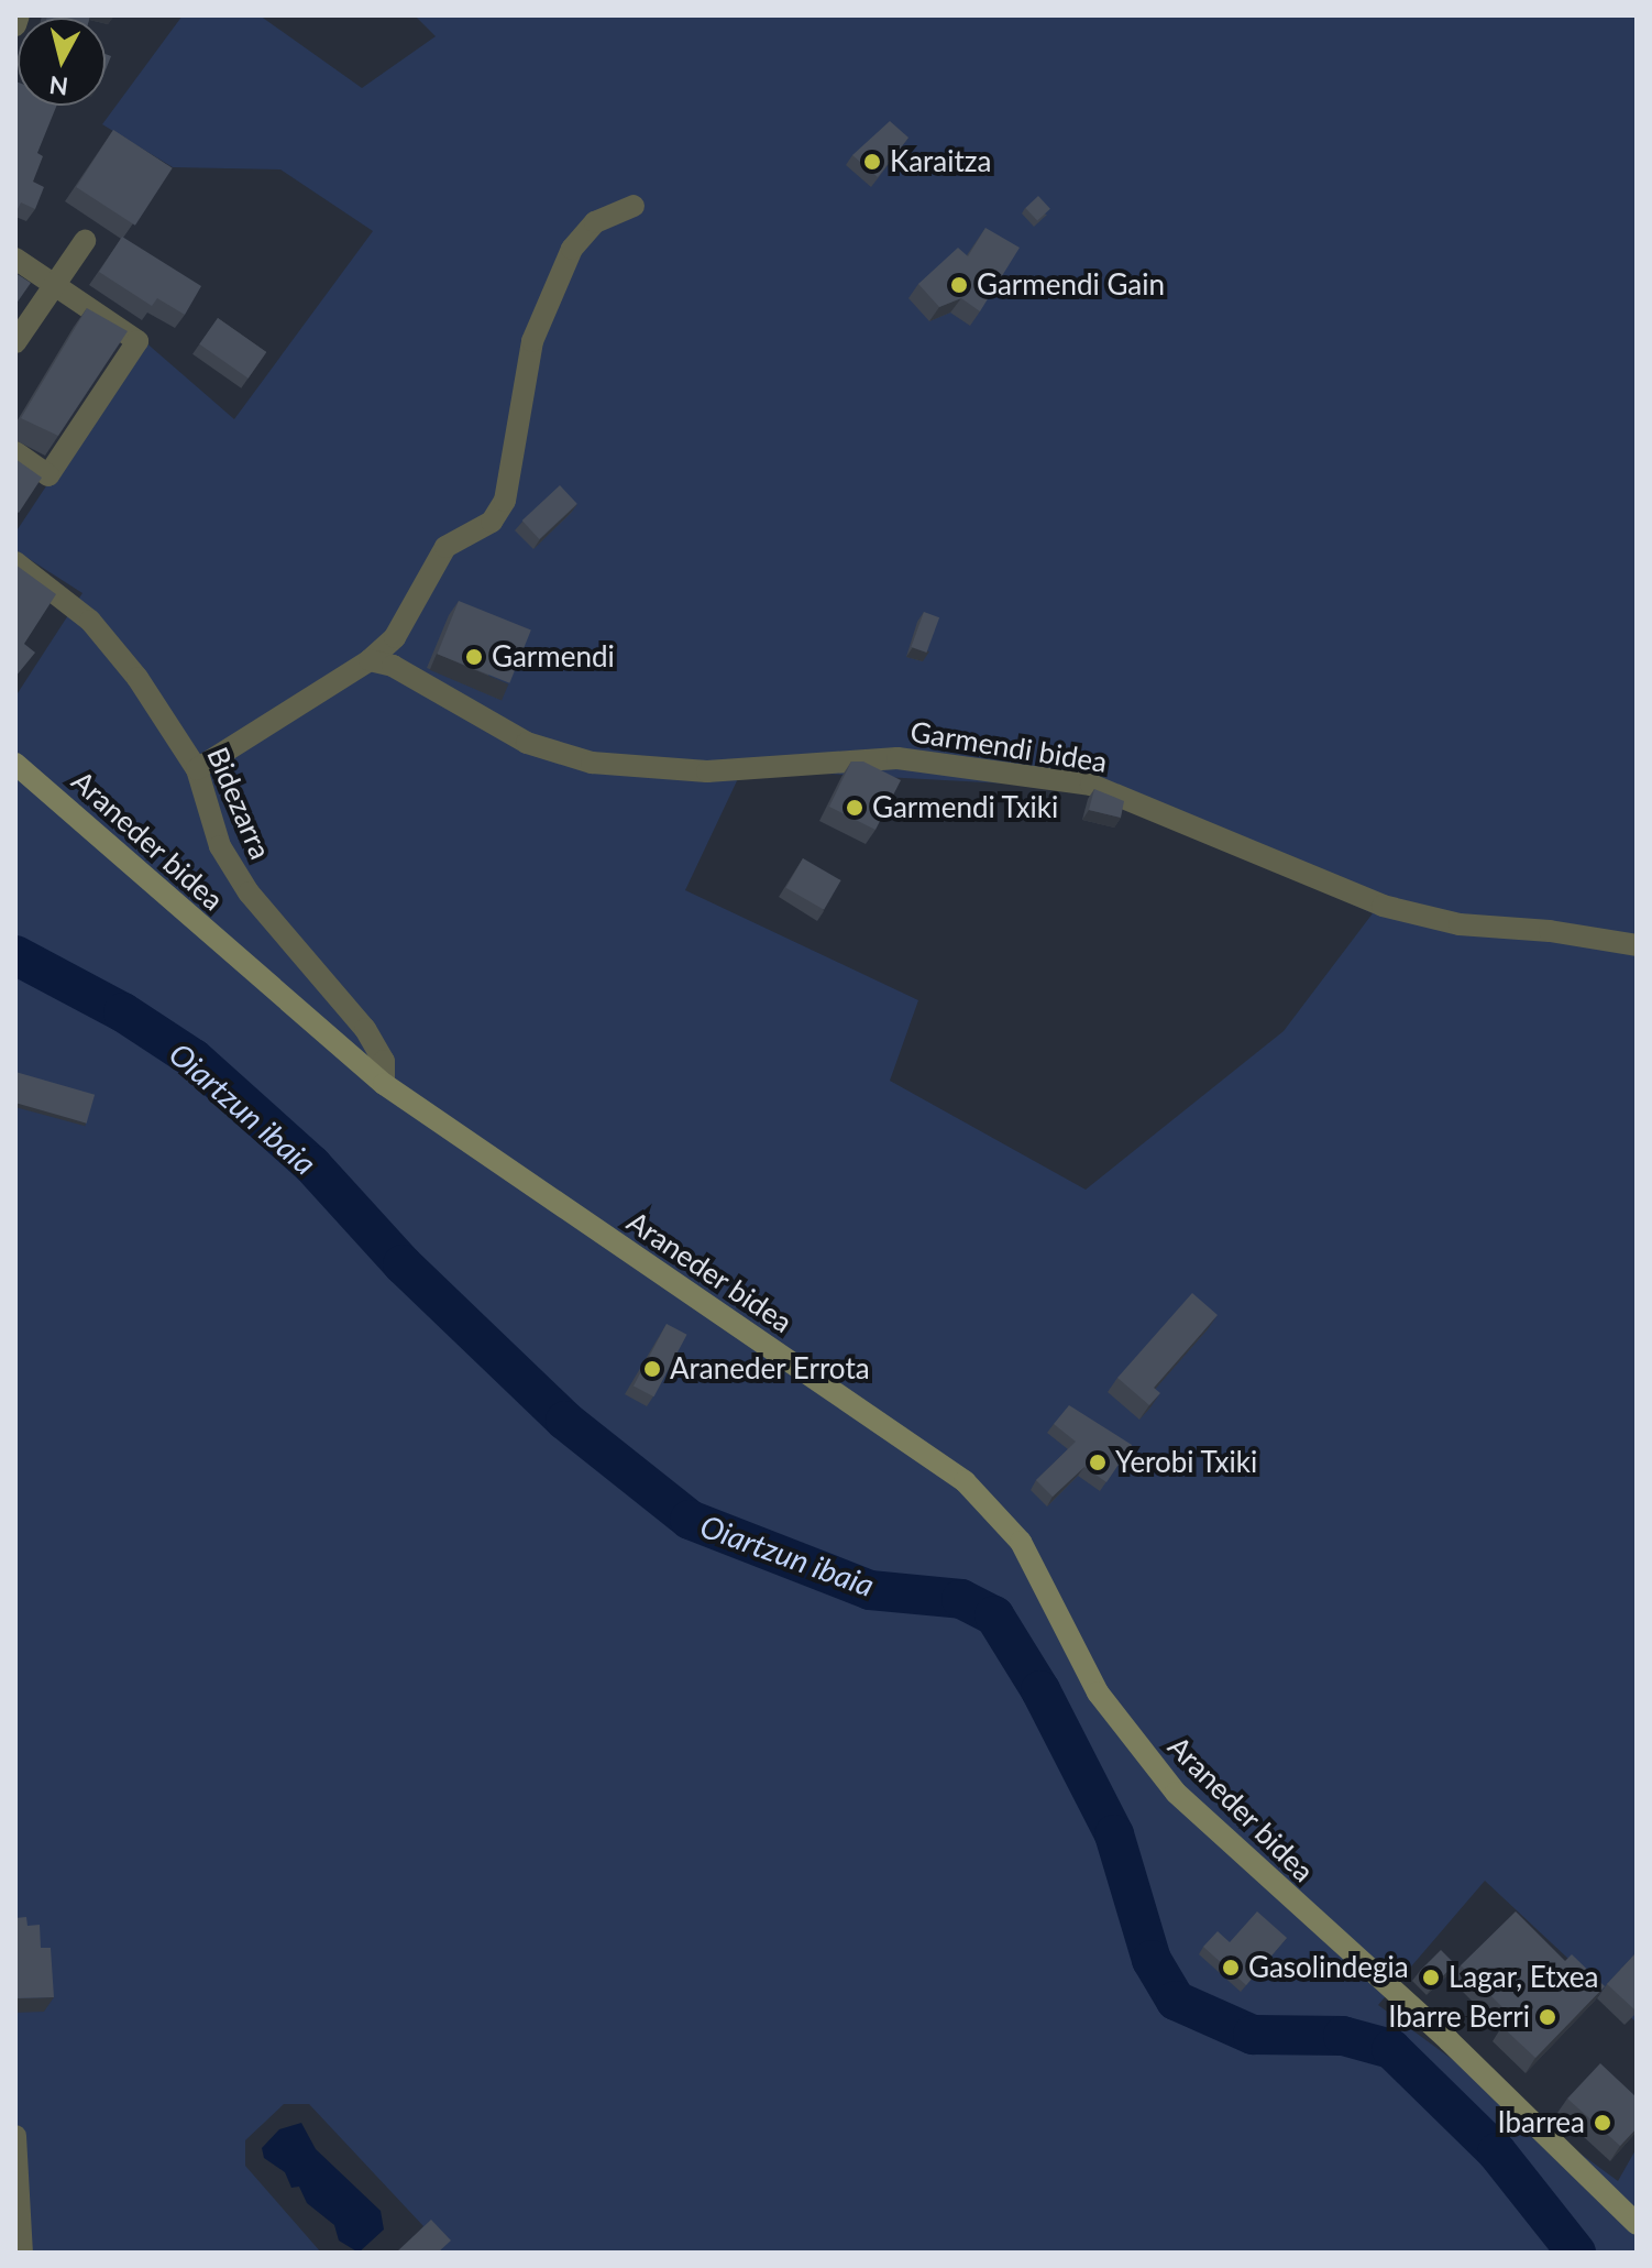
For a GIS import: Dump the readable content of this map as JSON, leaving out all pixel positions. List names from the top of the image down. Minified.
{"streets":{"street":["Garmendi bidea","Bidezarra","Araneder bidea"]},"crossings":[["Bidezarra","Araneder bidea"]],"water":["Oiartzun ibaia"],"places":["Karaitza","Garmendi Gain","Garmendi","Garmendi Txiki","Araneder Errota","Yerobi Txiki","Gasolindegia","Lagar, Etxea","Ibarre Berri","Ibarrea"],"north":"bottom"}
